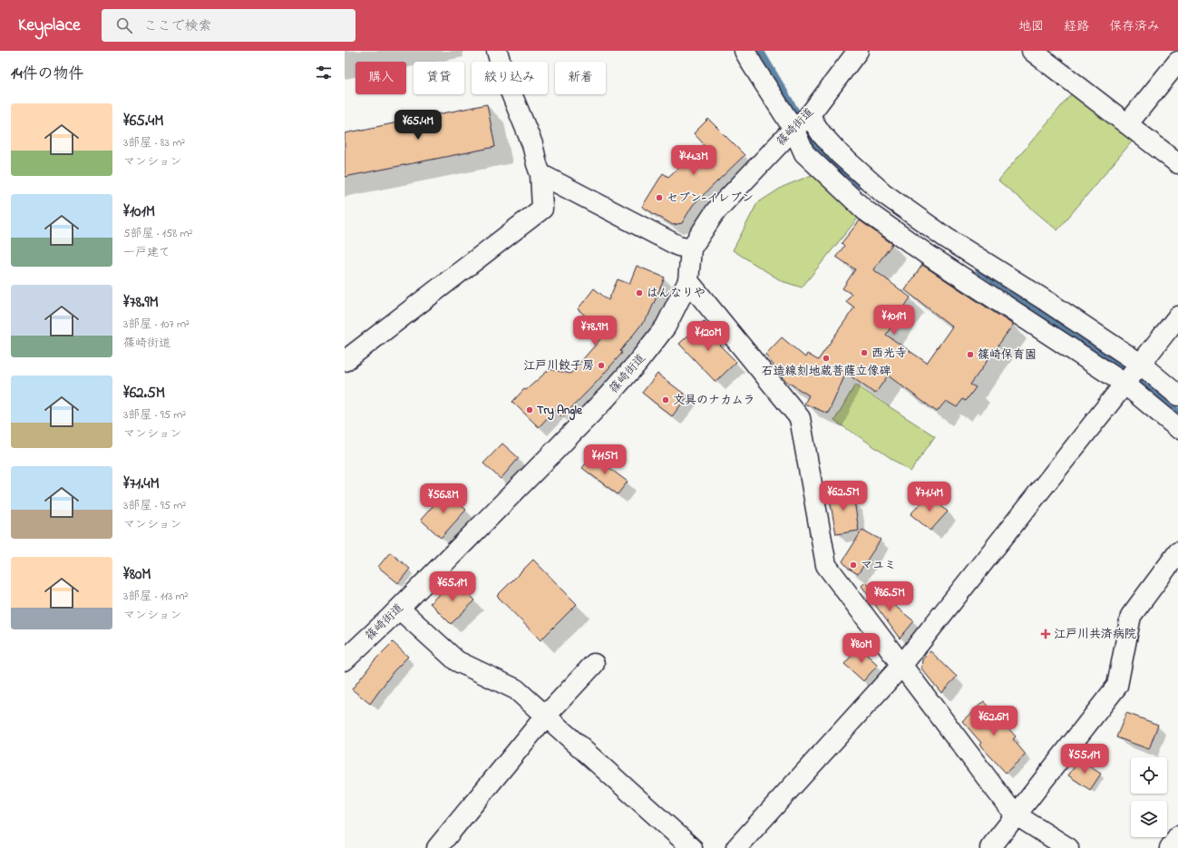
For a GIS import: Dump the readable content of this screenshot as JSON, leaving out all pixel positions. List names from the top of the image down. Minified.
{"streets":{"street":["篠崎街道"]},"places":{"other":["セブン-イレブン","はんなりや","西光寺","篠崎保育園","石造線刻地蔵菩薩立像碑","江戸川餃子房","文具のナカムラ","Try Angle","マユミ"],"health":["江戸川共済病院"]},"page":{"header":"Keyplace","search":"ここで検索","nav":["地図","経路","保存済み"],"heading":"14件の物件","chip":["購入","賃貸","絞り込み","新着"],"list":[{"name":"¥65.4M","note":"3部屋 · 83 m² · マンション"},{"name":"¥101M","note":"5部屋 · 158 m² · 一戸建て"},{"name":"¥78.9M","note":"3部屋 · 107 m² · 篠崎街道"},{"name":"¥62.5M","note":"3部屋 · 95 m² · マンション"},{"name":"¥71.4M","note":"3部屋 · 95 m² · マンション"},{"name":"¥80M","note":"3部屋 · 113 m² · マンション"}],"price":["¥65.4M","¥44.3M","¥101M","¥78.9M","¥120M","¥115M","¥62.5M","¥71.4M","¥56.8M","¥65.1M","¥86.5M","¥80M","¥62.6M","¥55.1M"]}}
